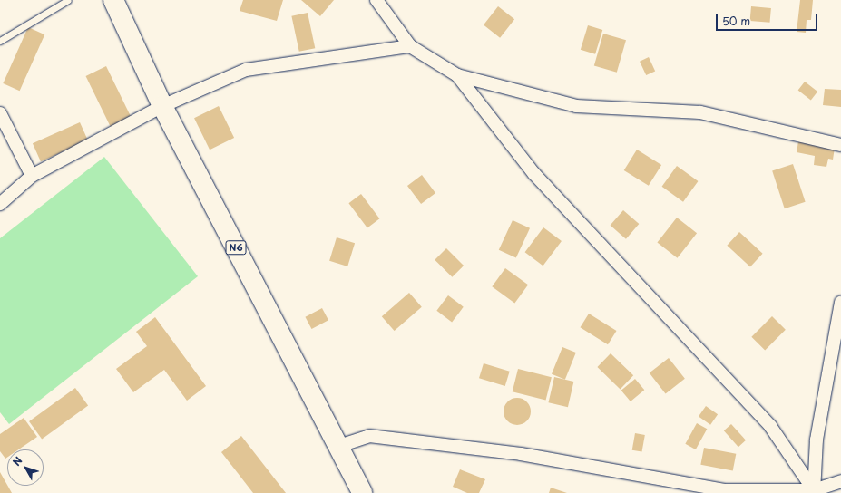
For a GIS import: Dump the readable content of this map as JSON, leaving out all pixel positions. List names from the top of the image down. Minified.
{"streets":{"highway":["N6"]},"scale_bar":"50 m","north":"top left"}
